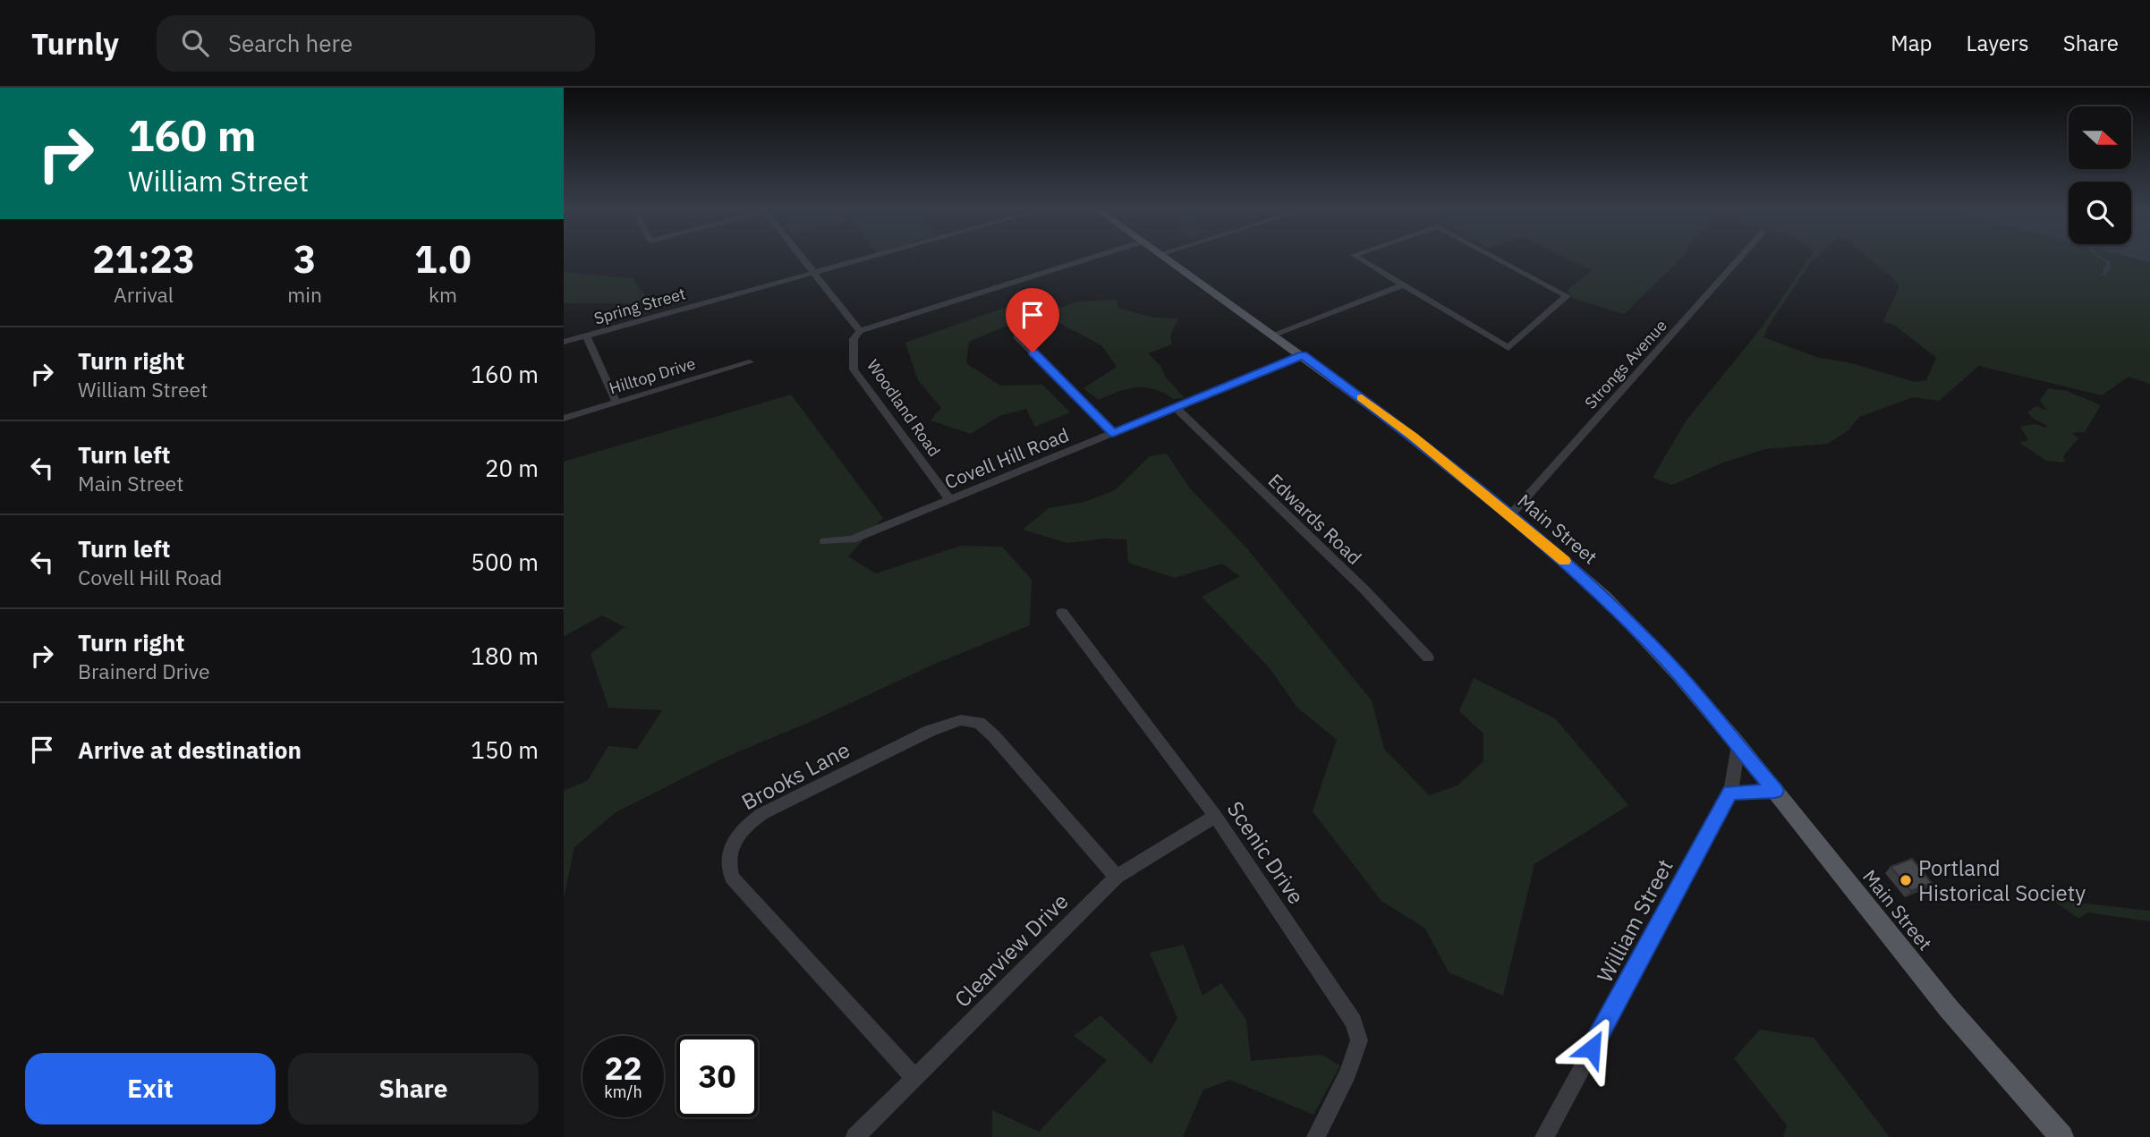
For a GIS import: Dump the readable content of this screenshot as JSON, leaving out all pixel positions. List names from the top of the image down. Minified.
{"streets":{"main road":["Main Street"],"street":["Spring Street","Strongs Avenue","Hilltop Drive","Woodland Road","Covell Hill Road","Edwards Road","Brooks Lane","Scenic Drive","William Street","Clearview Drive"]},"crossings":[["Strongs Avenue","Main Street"],["Woodland Road","Covell Hill Road"],["Covell Hill Road","Edwards Road"],["Covell Hill Road","Main Street"],["Main Street","William Street"],["Brooks Lane","Clearview Drive"],["Scenic Drive","Clearview Drive"]],"places":["Portland Historical Society"],"north":"right","page":{"header":"Turnly","search":"Search here","nav":["Map","Layers","Share"],"turn":["160 m","William Street"],"eta":["21:23","Arrival","3","min","1.0","km"],"list":[{"name":"Turn right","note":"William Street","value":"160 m"},{"name":"Turn left","note":"Main Street","value":"20 m"},{"name":"Turn left","note":"Covell Hill Road","value":"500 m"},{"name":"Turn right","note":"Brainerd Drive","value":"180 m"},{"name":"Arrive at destination","value":"150 m"}],"speed":"22 km/h","limit":"30","buttons":["Exit","Share"]}}
